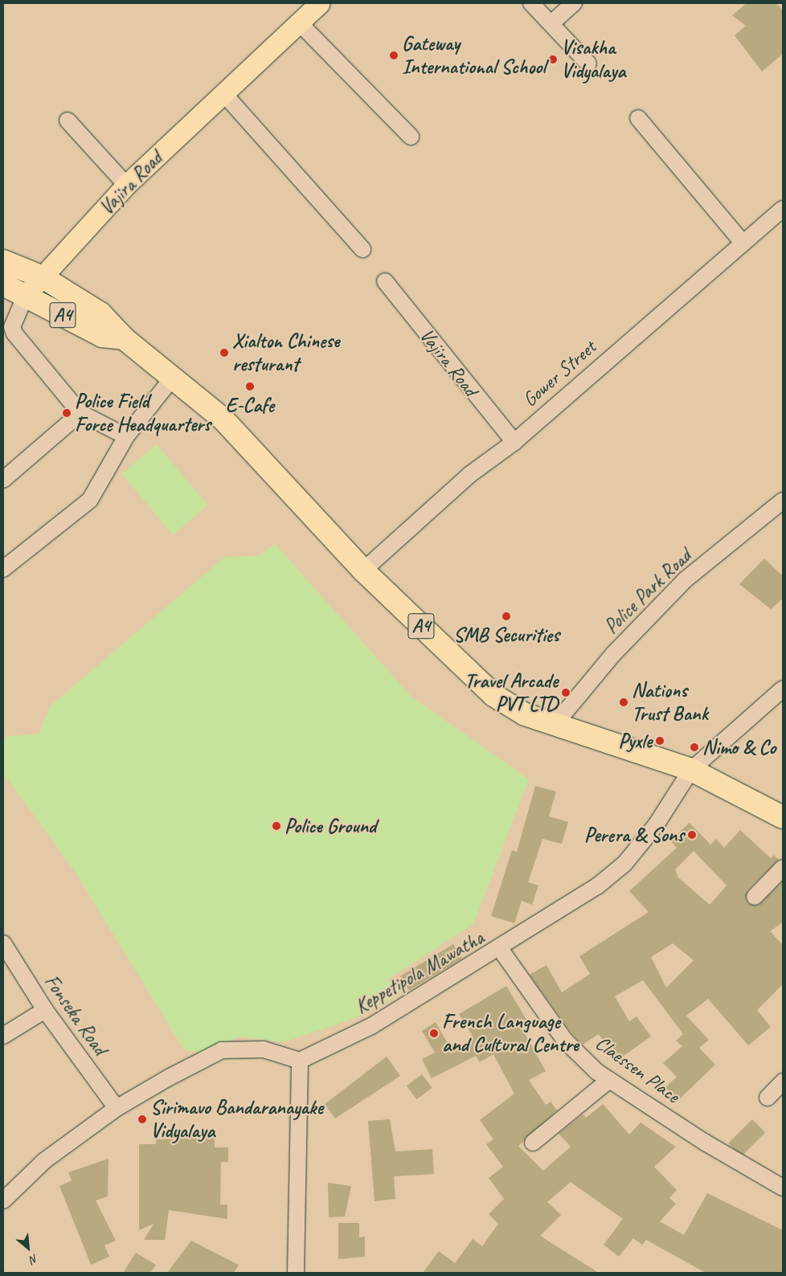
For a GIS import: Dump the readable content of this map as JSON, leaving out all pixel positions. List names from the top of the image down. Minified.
{"streets":{"highway":["A4"],"main road":["Vajira Road"],"street":["Gower Street","Police Park Road","Keppetipola Mawatha","Fonseka Road","Claessen Place"]},"crossings":[["Vajira Road","A4"],["Vajira Road","Gower Street"],["A4","Gower Street"],["A4","Police Park Road"],["A4","Keppetipola Mawatha"],["Keppetipola Mawatha","Claessen Place"]],"places":["Gateway International School","Visakha Vidyalaya","Xialton Chinese resturant","E-Cafe","Police Field Force Headquarters","SMB Securities","Travel Arcade PVT LTD","Nations Trust Bank","Pyxle","Nimo & Co","Police Ground","Perera & Sons","French Language and Cultural Centre","Sirimavo Bandaranayake Vidyalaya"],"north":"bottom right"}
